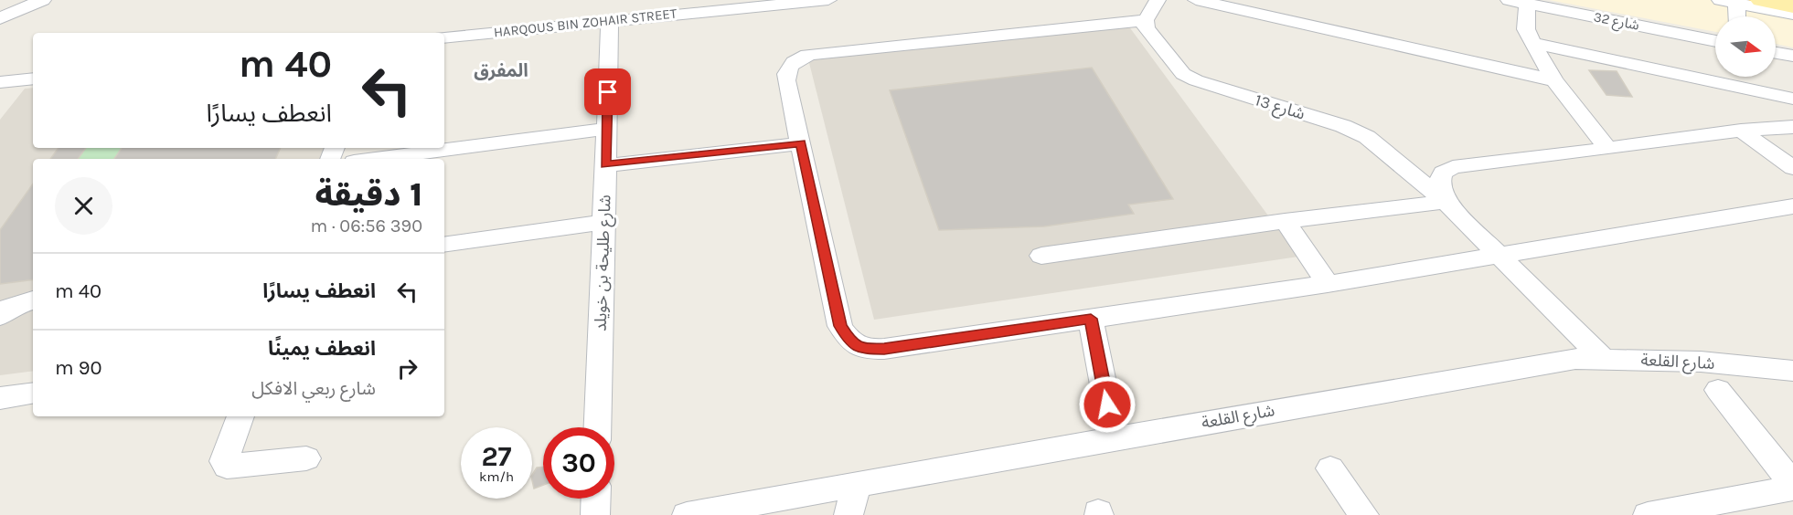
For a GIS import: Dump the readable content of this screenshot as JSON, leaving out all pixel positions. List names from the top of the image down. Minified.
{"streets":{"street":["شارع 32","HARQOUS BIN ZOHAIR STREET","شارع 13","شارع طليحة بن خويلد","شارع القلعة"]},"crossings":[["HARQOUS BIN ZOHAIR STREET","شارع طليحة بن خويلد"],["شارع 13","شارع القلعة"]],"districts":["المفرق"],"north":"right","page":{"turn":["40 m","انعطف يسارًا"],"heading":["1 دقيقة","390 m · 06:56"],"list":[{"name":"انعطف يسارًا","value":"40 m"},{"name":"انعطف يمينًا","note":"شارع ربعي الافكل","value":"90 m"}],"speed":"27 km/h","limit":"30"}}
